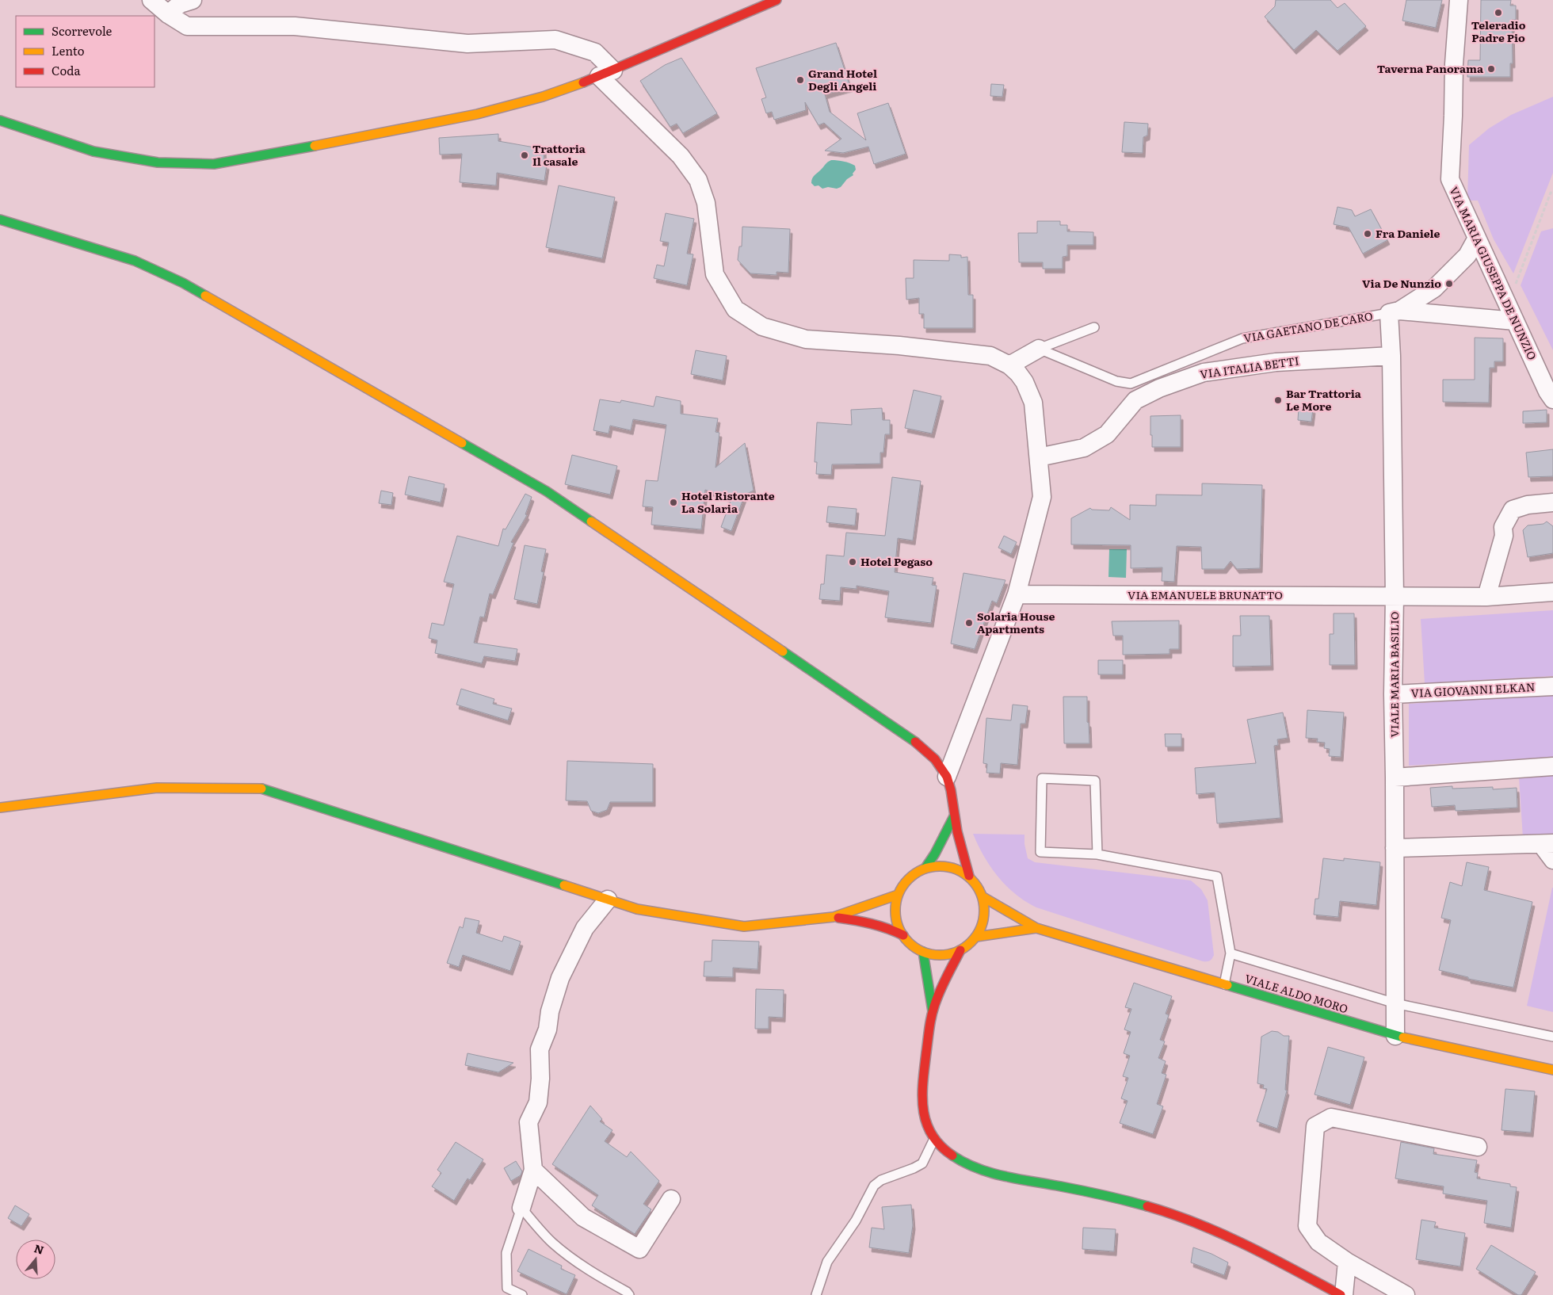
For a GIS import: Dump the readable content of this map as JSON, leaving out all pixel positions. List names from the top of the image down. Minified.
{"streets":{"main road":["VIALE ALDO MORO"],"street":["VIA MARIA GIUSEPPA DE NUNZIO","VIA ITALIA BETTI","VIA EMANUELE BRUNATTO","VIALE MARIA BASILIO","VIA GIOVANNI ELKAN"],"lane":["VIA GAETANO DE CARO"]},"crossings":[["VIA GAETANO DE CARO","VIALE MARIA BASILIO"],["VIA ITALIA BETTI","VIALE MARIA BASILIO"],["VIA EMANUELE BRUNATTO","VIALE MARIA BASILIO"],["VIALE MARIA BASILIO","VIA GIOVANNI ELKAN"],["VIALE MARIA BASILIO","VIALE ALDO MORO"]],"places":["Teleradio Padre Pio","Taverna Panorama","Grand Hotel Degli Angeli","Trattoria Il casale","Fra Daniele","Via De Nunzio","Bar Trattoria Le More","Hotel Ristorante La Solaria","Hotel Pegaso","Solaria House Apartments"],"legend":["Scorrevole","Lento","Coda"],"north":"top"}
